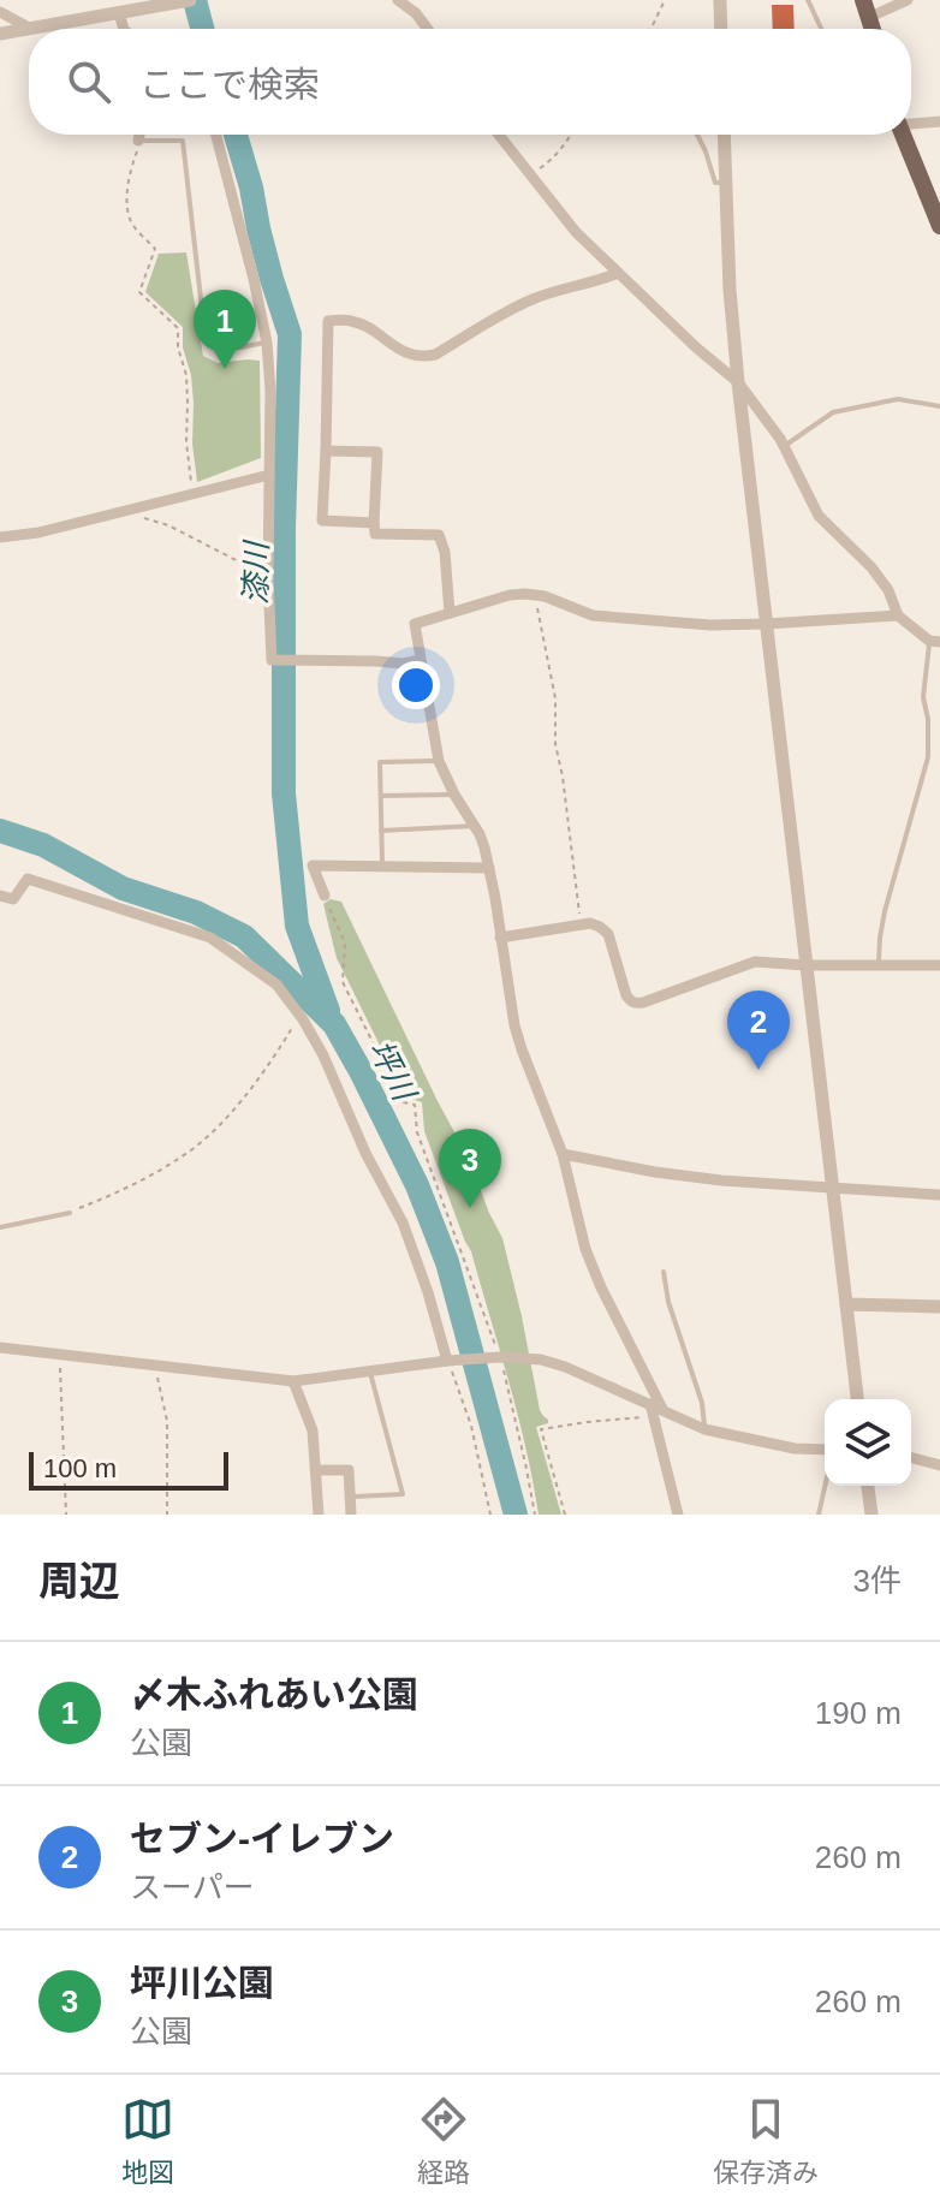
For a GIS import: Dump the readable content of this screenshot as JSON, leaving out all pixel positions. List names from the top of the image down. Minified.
{"water":["漆川","坪川"],"scale_bar":"100 m","page":{"search":"ここで検索","pins":["1","2","3"],"scale":"100 m","heading":["周辺","3件"],"list":[{"mark":"1","name":"〆木ふれあい公園","note":"公園","value":"190 m"},{"mark":"2","name":"セブン-イレブン","note":"スーパー","value":"260 m"},{"mark":"3","name":"坪川公園","note":"公園","value":"260 m"}],"nav":["地図","経路","保存済み"]}}
